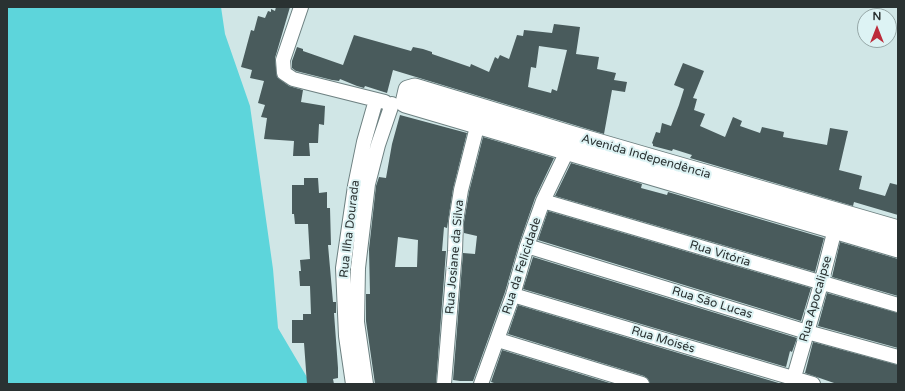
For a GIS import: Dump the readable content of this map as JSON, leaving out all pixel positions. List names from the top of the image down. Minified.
{"streets":{"main road":["Avenida Independência"],"street":["Rua Ilha Dourada","Rua Vitória","Rua Josiane da Silva","Rua da Felicidade","Rua Apocalipse","Rua São Lucas","Rua Moisés"]},"crossings":[["Avenida Independência","Rua Ilha Dourada"],["Avenida Independência","Rua Josiane da Silva"],["Avenida Independência","Rua da Felicidade"],["Avenida Independência","Rua Apocalipse"],["Rua Vitória","Rua da Felicidade"],["Rua Vitória","Rua Apocalipse"],["Rua da Felicidade","Rua São Lucas"],["Rua da Felicidade","Rua Moisés"],["Rua Apocalipse","Rua São Lucas"],["Rua Apocalipse","Rua Moisés"]],"north":"top"}
